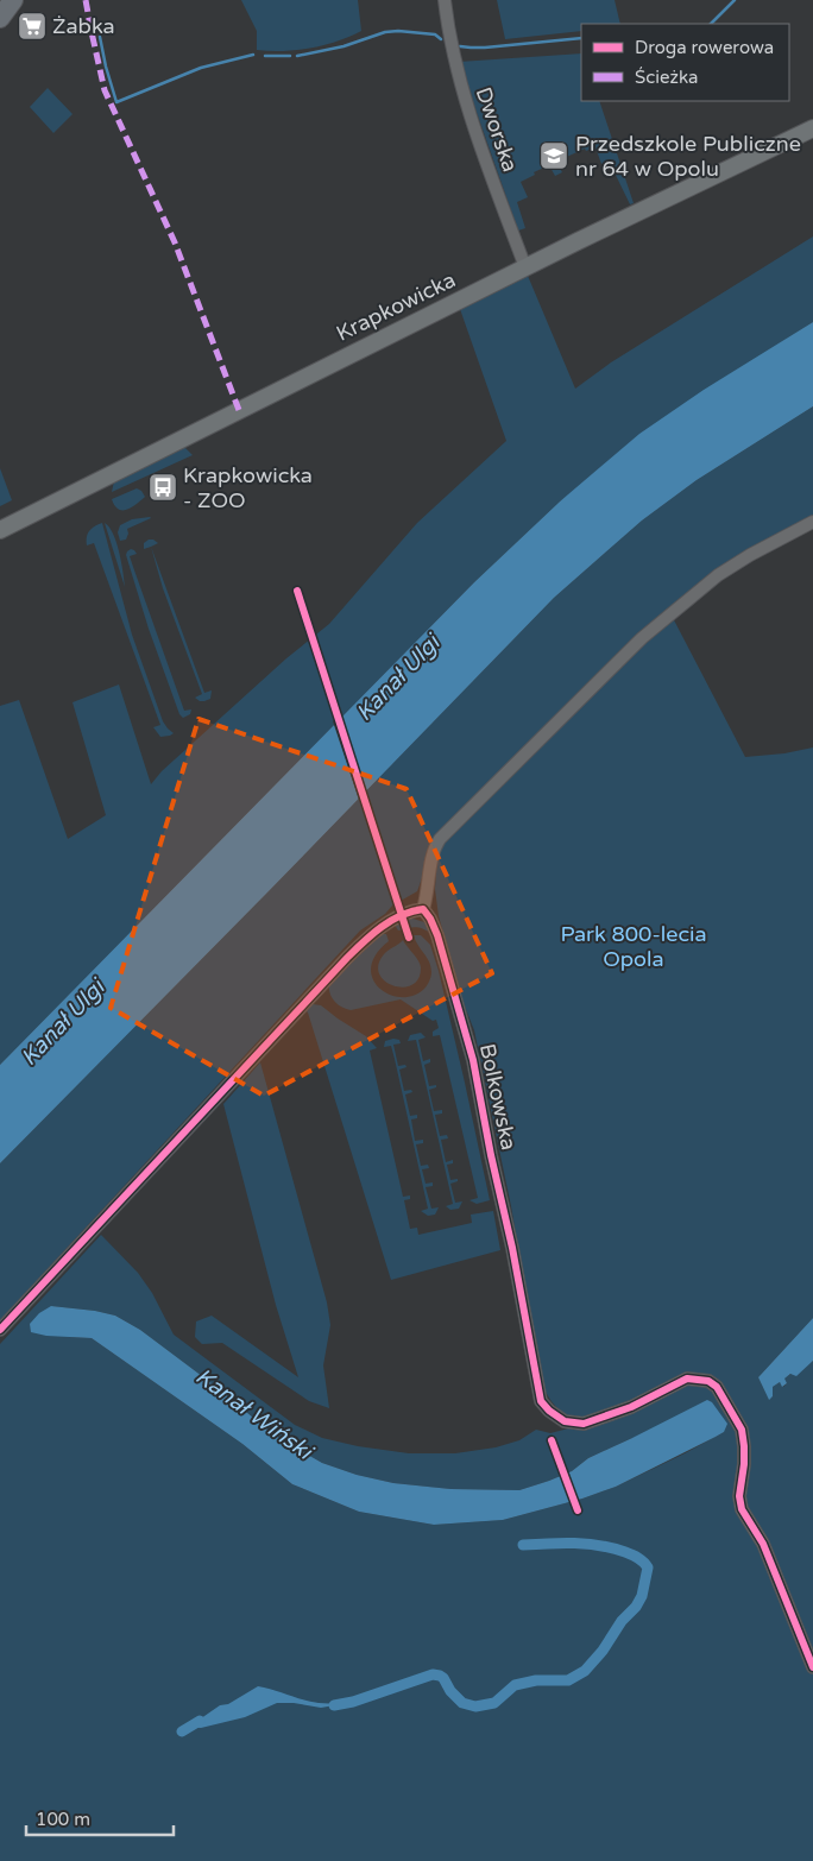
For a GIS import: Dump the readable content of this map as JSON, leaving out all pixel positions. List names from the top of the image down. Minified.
{"streets":{"street":["Dworska","Krapkowicka","Bolkowska"]},"crossings":[["Dworska","Krapkowicka"]],"water":["Kanał Ulgi","Kanał Wiński"],"parks":["Park 800-lecia Opola"],"places":{"supermarket":["Żabka"],"school or university":["Przedszkole Publiczne nr 64 w Opolu"],"bus stop":["Krapkowicka - ZOO"]},"legend":["Droga rowerowa","Ścieżka"],"scale_bar":"100 m"}
